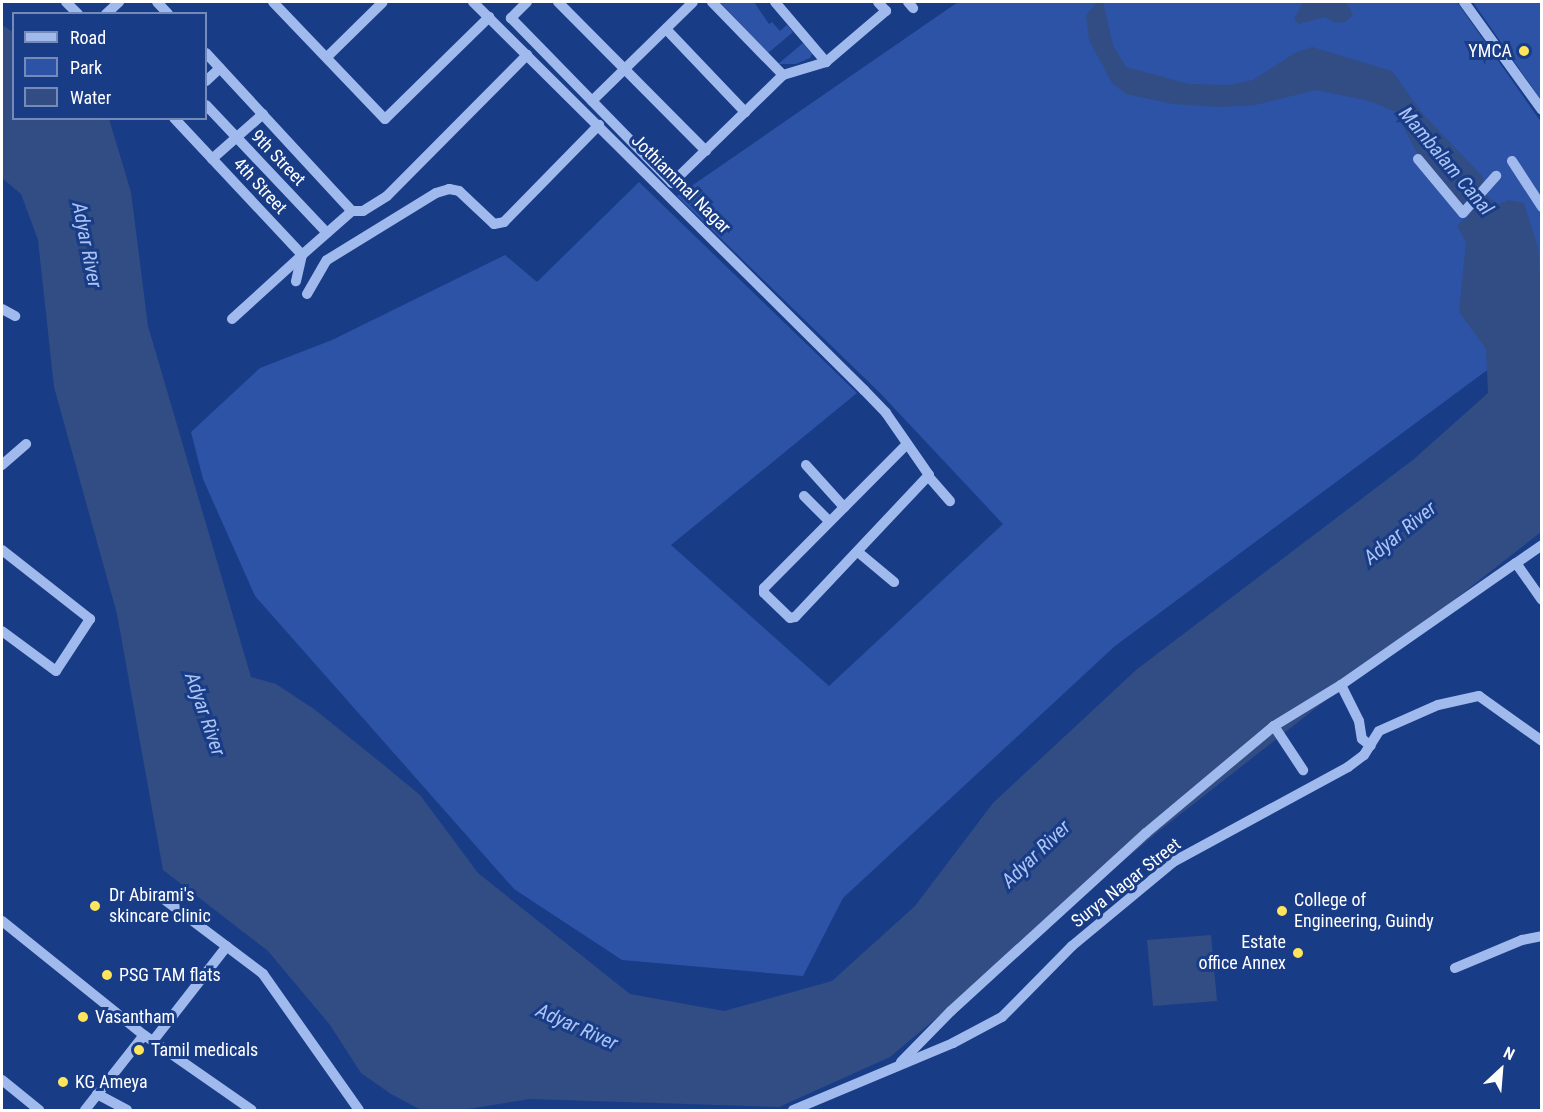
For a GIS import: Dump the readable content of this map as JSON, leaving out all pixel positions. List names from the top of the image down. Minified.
{"streets":{"street":["9th Street","Jothiammal Nagar","4th Street","Surya Nagar Street"]},"water":["Mambalam Canal","Adyar River"],"places":["YMCA","Dr Abirami's skincare clinic","College of Engineering, Guindy","Estate office Annex","PSG TAM flats","Vasantham","Tamil medicals","KG Ameya"],"legend":["Road","Park","Water"],"north":"top right"}
